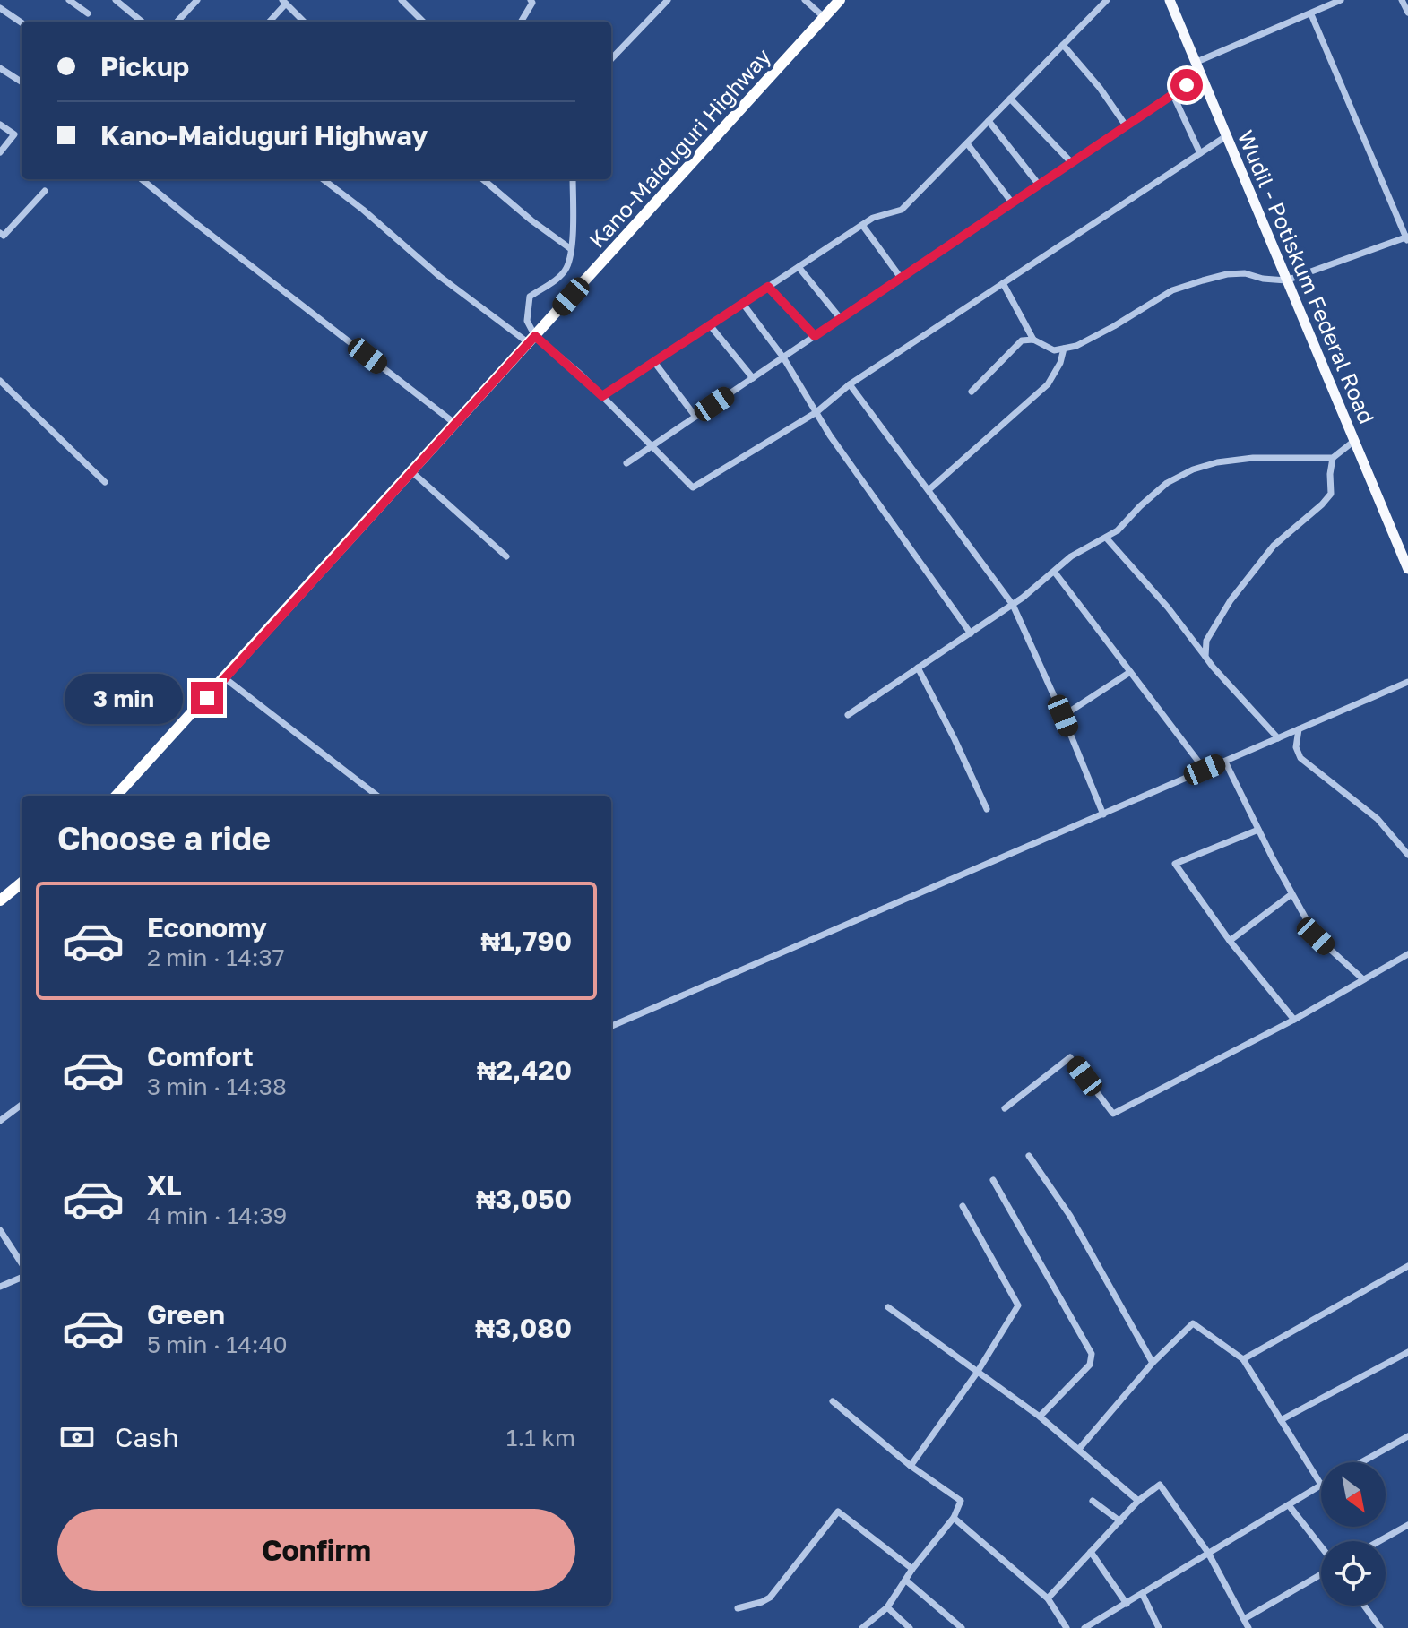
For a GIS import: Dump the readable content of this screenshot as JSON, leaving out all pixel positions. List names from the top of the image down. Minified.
{"streets":{"highway":["Kano-Maiduguri Highway"],"main road":["Wudil - Potiskum Federal Road"]},"north":"bottom right","page":{"banner":["Pickup","Kano-Maiduguri Highway"],"bubble":"3 min","heading":"Choose a ride","list":[{"name":"Economy","note":"2 min · 14:37","value":"₦1,790"},{"name":"Comfort","note":"3 min · 14:38","value":"₦2,420"},{"name":"XL","note":"4 min · 14:39","value":"₦3,050"},{"name":"Green","note":"5 min · 14:40","value":"₦3,080"}],"pay":["Cash","1.1 km"],"buttons":"Confirm"}}
